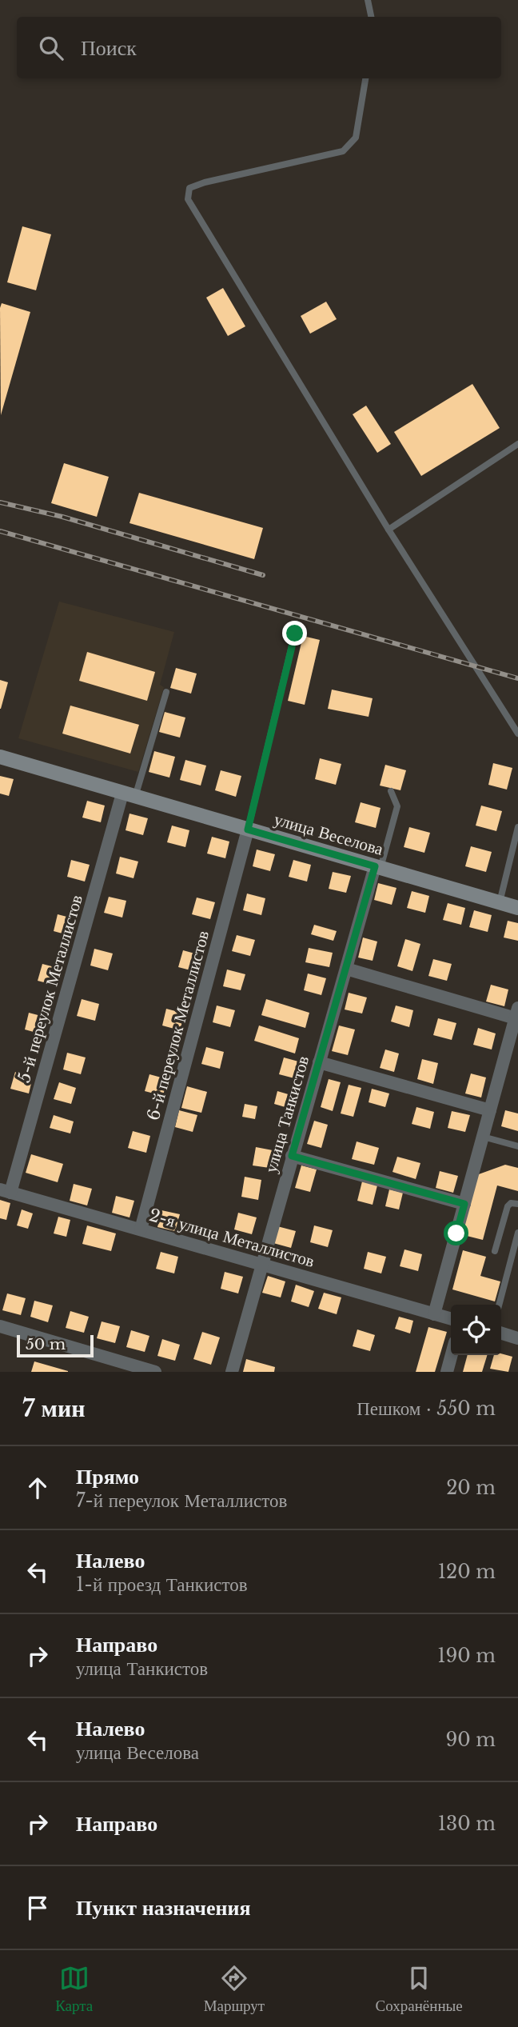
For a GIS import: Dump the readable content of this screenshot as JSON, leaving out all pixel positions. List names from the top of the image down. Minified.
{"streets":{"street":["улица Веселова","5-й переулок Металлистов","6-й переулок Металлистов","улица Танкистов","2-я улица Металлистов"]},"crossings":[["улица Веселова","5-й переулок Металлистов"],["улица Веселова","6-й переулок Металлистов"],["улица Веселова","улица Танкистов"],["5-й переулок Металлистов","2-я улица Металлистов"],["6-й переулок Металлистов","2-я улица Металлистов"],["улица Танкистов","2-я улица Металлистов"]],"scale_bar":"50 m","page":{"search":"Поиск","scale":"50 m","heading":["7 мин","Пешком · 550 m"],"list":[["Прямо","7-й переулок Металлистов","20 m"],["Налево","1-й проезд Танкистов","120 m"],["Направо","улица Танкистов","190 m"],["Налево","улица Веселова","90 m"],["Направо","130 m"],"Пункт назначения"],"nav":["Карта","Маршрут","Сохранённые"]}}
